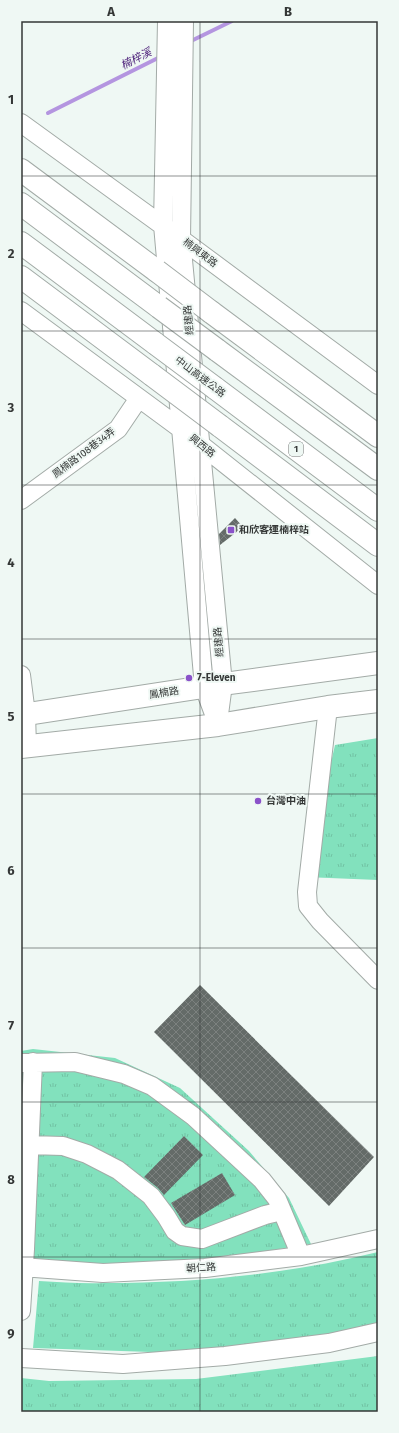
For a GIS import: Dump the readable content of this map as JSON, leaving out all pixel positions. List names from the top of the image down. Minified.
{"streets":{"main road":["中山高速公路","1","鳳楠路"],"street":["楠興東路","經建路","興西路","鳳楠路108巷34弄","朝仁路"]},"crossings":[["楠興東路","經建路"],["經建路","興西路"],["經建路","鳳楠路"],["興西路","鳳楠路108巷34弄"]],"water":["楠梓溪"],"places":{"transit":["和欣客運楠梓站"],"other":["7-Eleven","台灣中油"]},"grid":{"columns":["A","B"],"rows":["1","2","3","4","5","6","7","8","9"]}}
